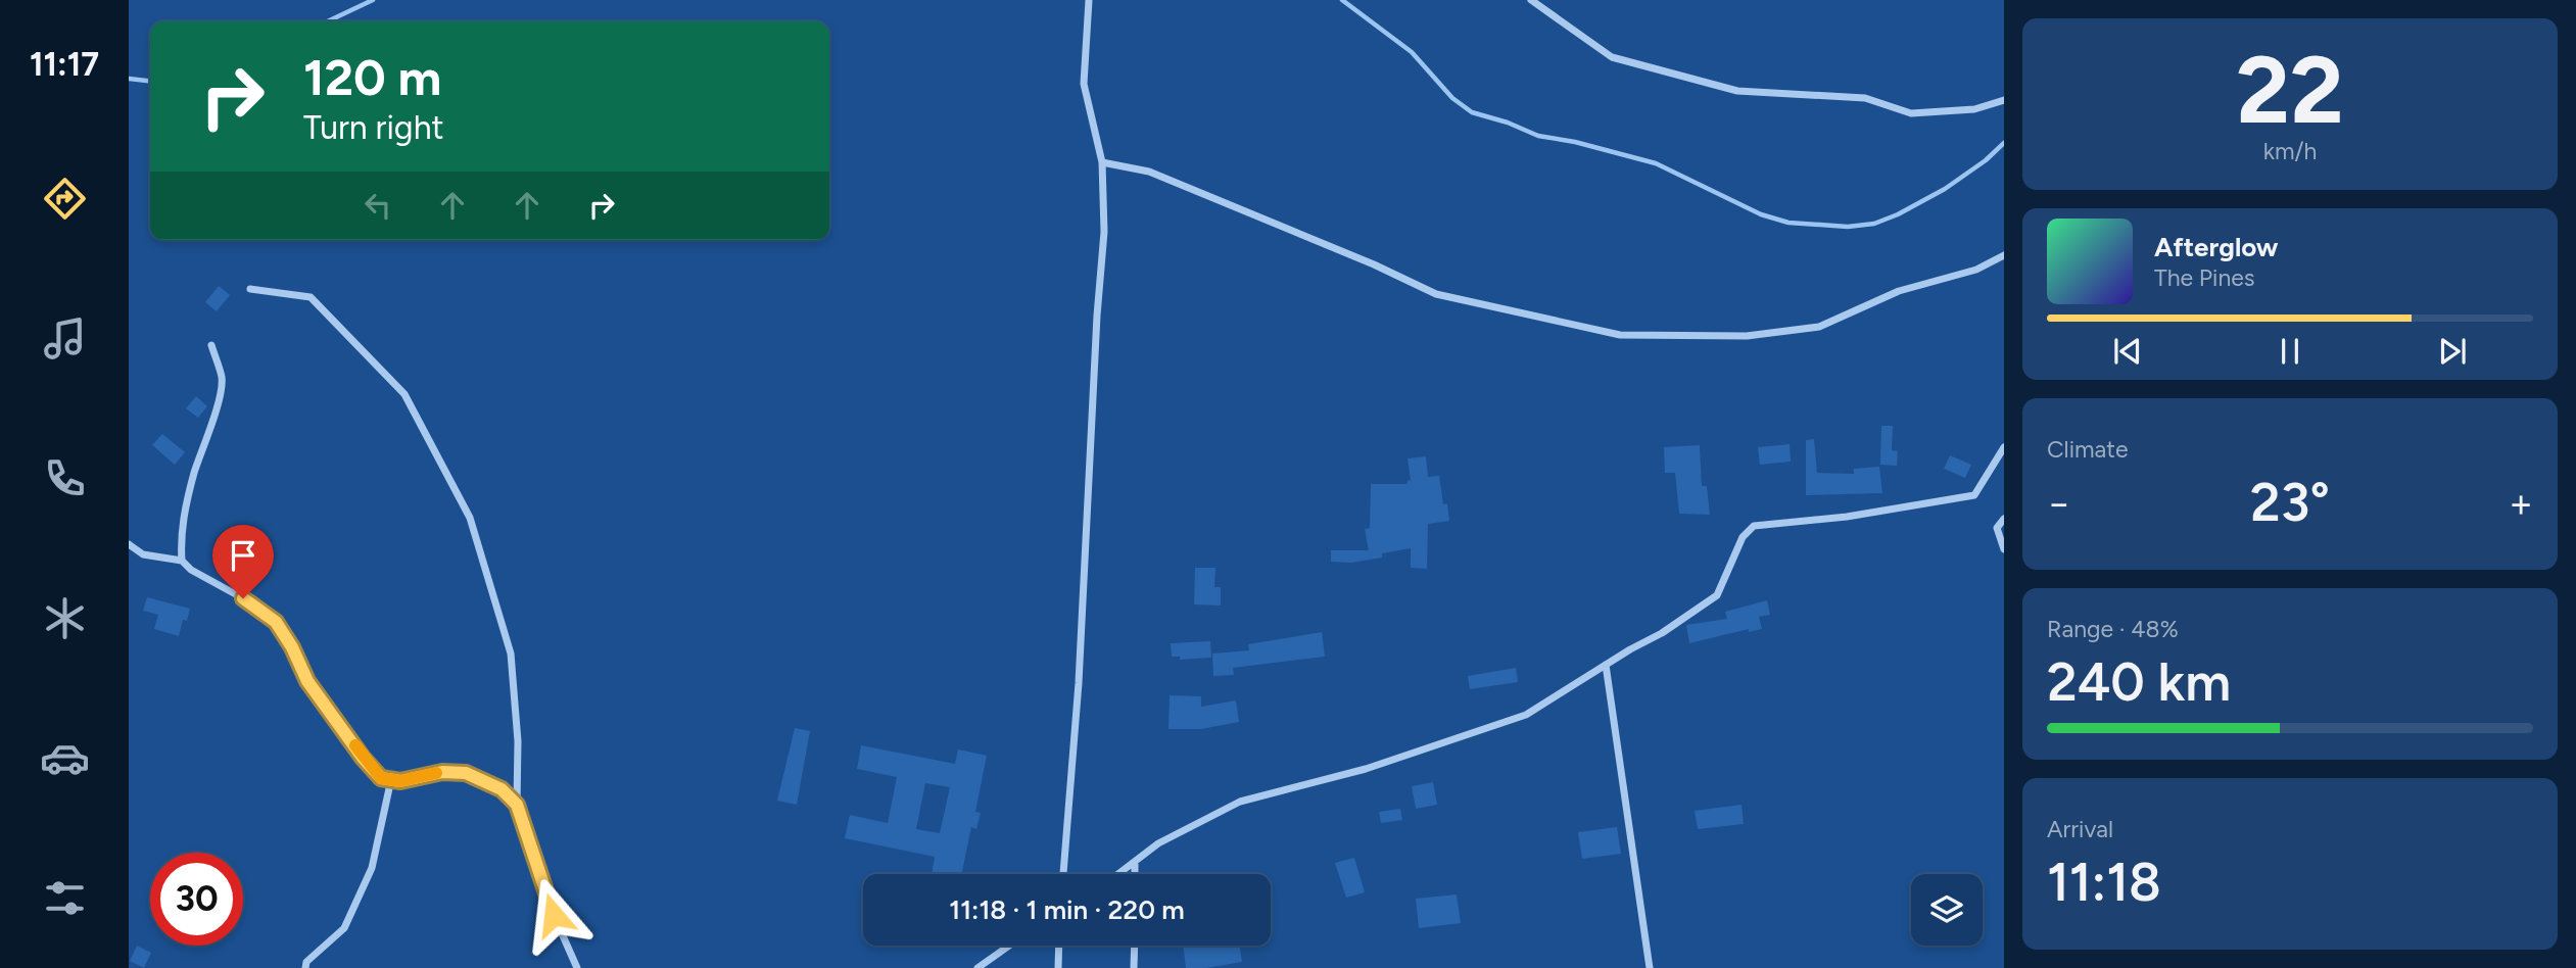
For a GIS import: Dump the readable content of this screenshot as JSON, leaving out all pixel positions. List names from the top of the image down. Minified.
{"page":{"tabs":"11:17","tile":[["22","km/h"],"Climate",["Range · 48%","240 km"],["Arrival","11:18"]],"turn":["120 m","Turn right"],"song":["Afterglow","The Pines"],"heat":["−","23°","+"],"limit":"30","trip":"11:18 · 1 min · 220 m"}}
